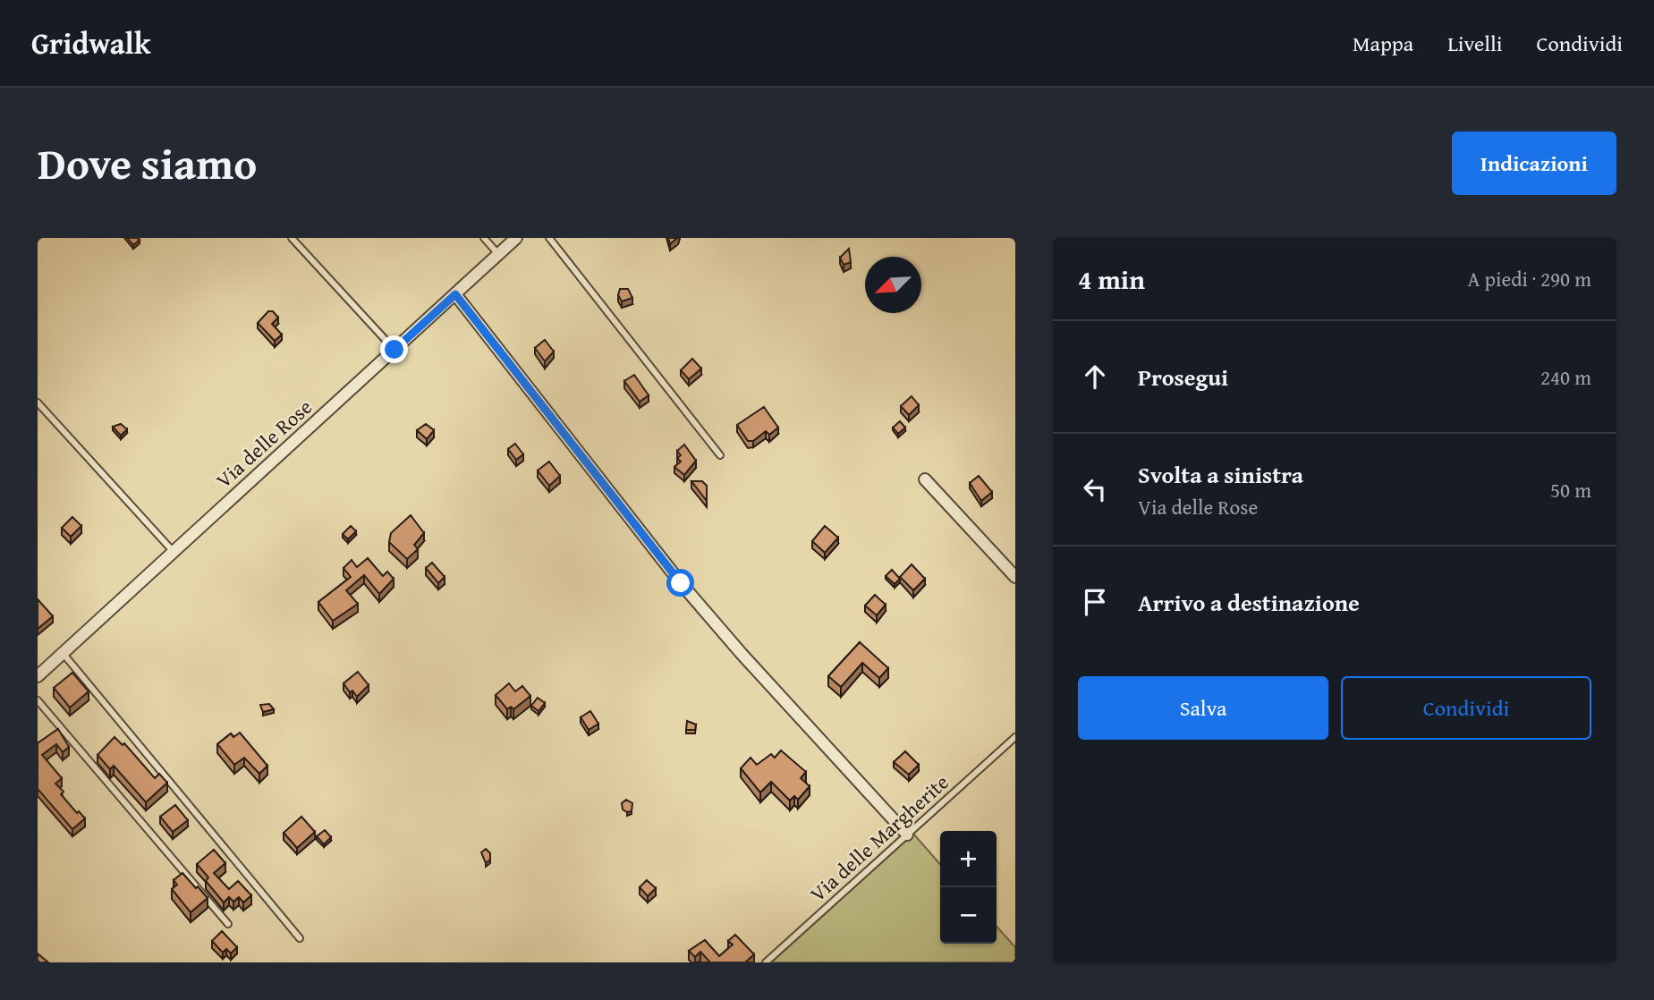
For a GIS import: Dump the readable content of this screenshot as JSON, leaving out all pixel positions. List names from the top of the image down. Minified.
{"streets":{"street":["Via delle Rose"],"lane":["Via delle Margherite"]},"north":"bottom left","page":{"header":"Gridwalk","nav":["Mappa","Livelli","Condividi"],"title":"Dove siamo","buttons":["Indicazioni",["Salva","Condividi"]],"heading":["4 min","A piedi · 290 m"],"list":[["Prosegui","240 m"],["Svolta a sinistra","Via delle Rose","50 m"],"Arrivo a destinazione"],"map_buttons":["+","−"]}}
